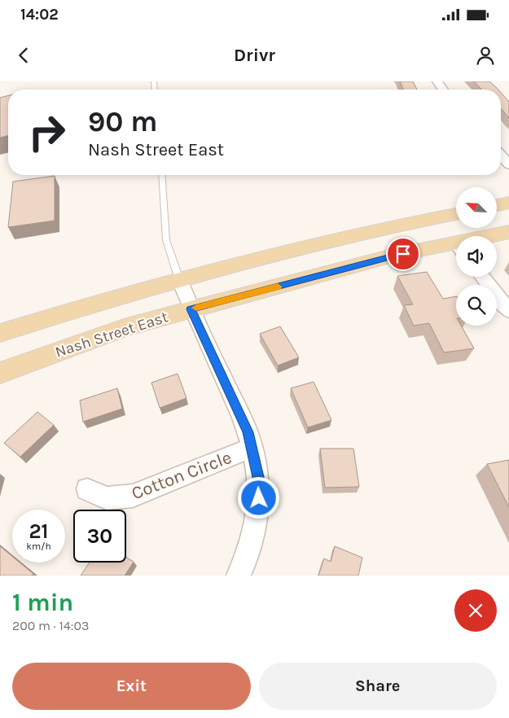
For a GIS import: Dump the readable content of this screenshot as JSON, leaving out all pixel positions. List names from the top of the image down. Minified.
{"streets":{"main road":["Nash Street East"],"street":["Cotton Circle"]},"north":"top left","page":{"status":"14:02","header":"Drivr","turn":["90 m","Nash Street East"],"speed":"21 km/h","limit":"30","heading":["1 min","200 m · 14:03"],"buttons":["Exit","Share"]}}
